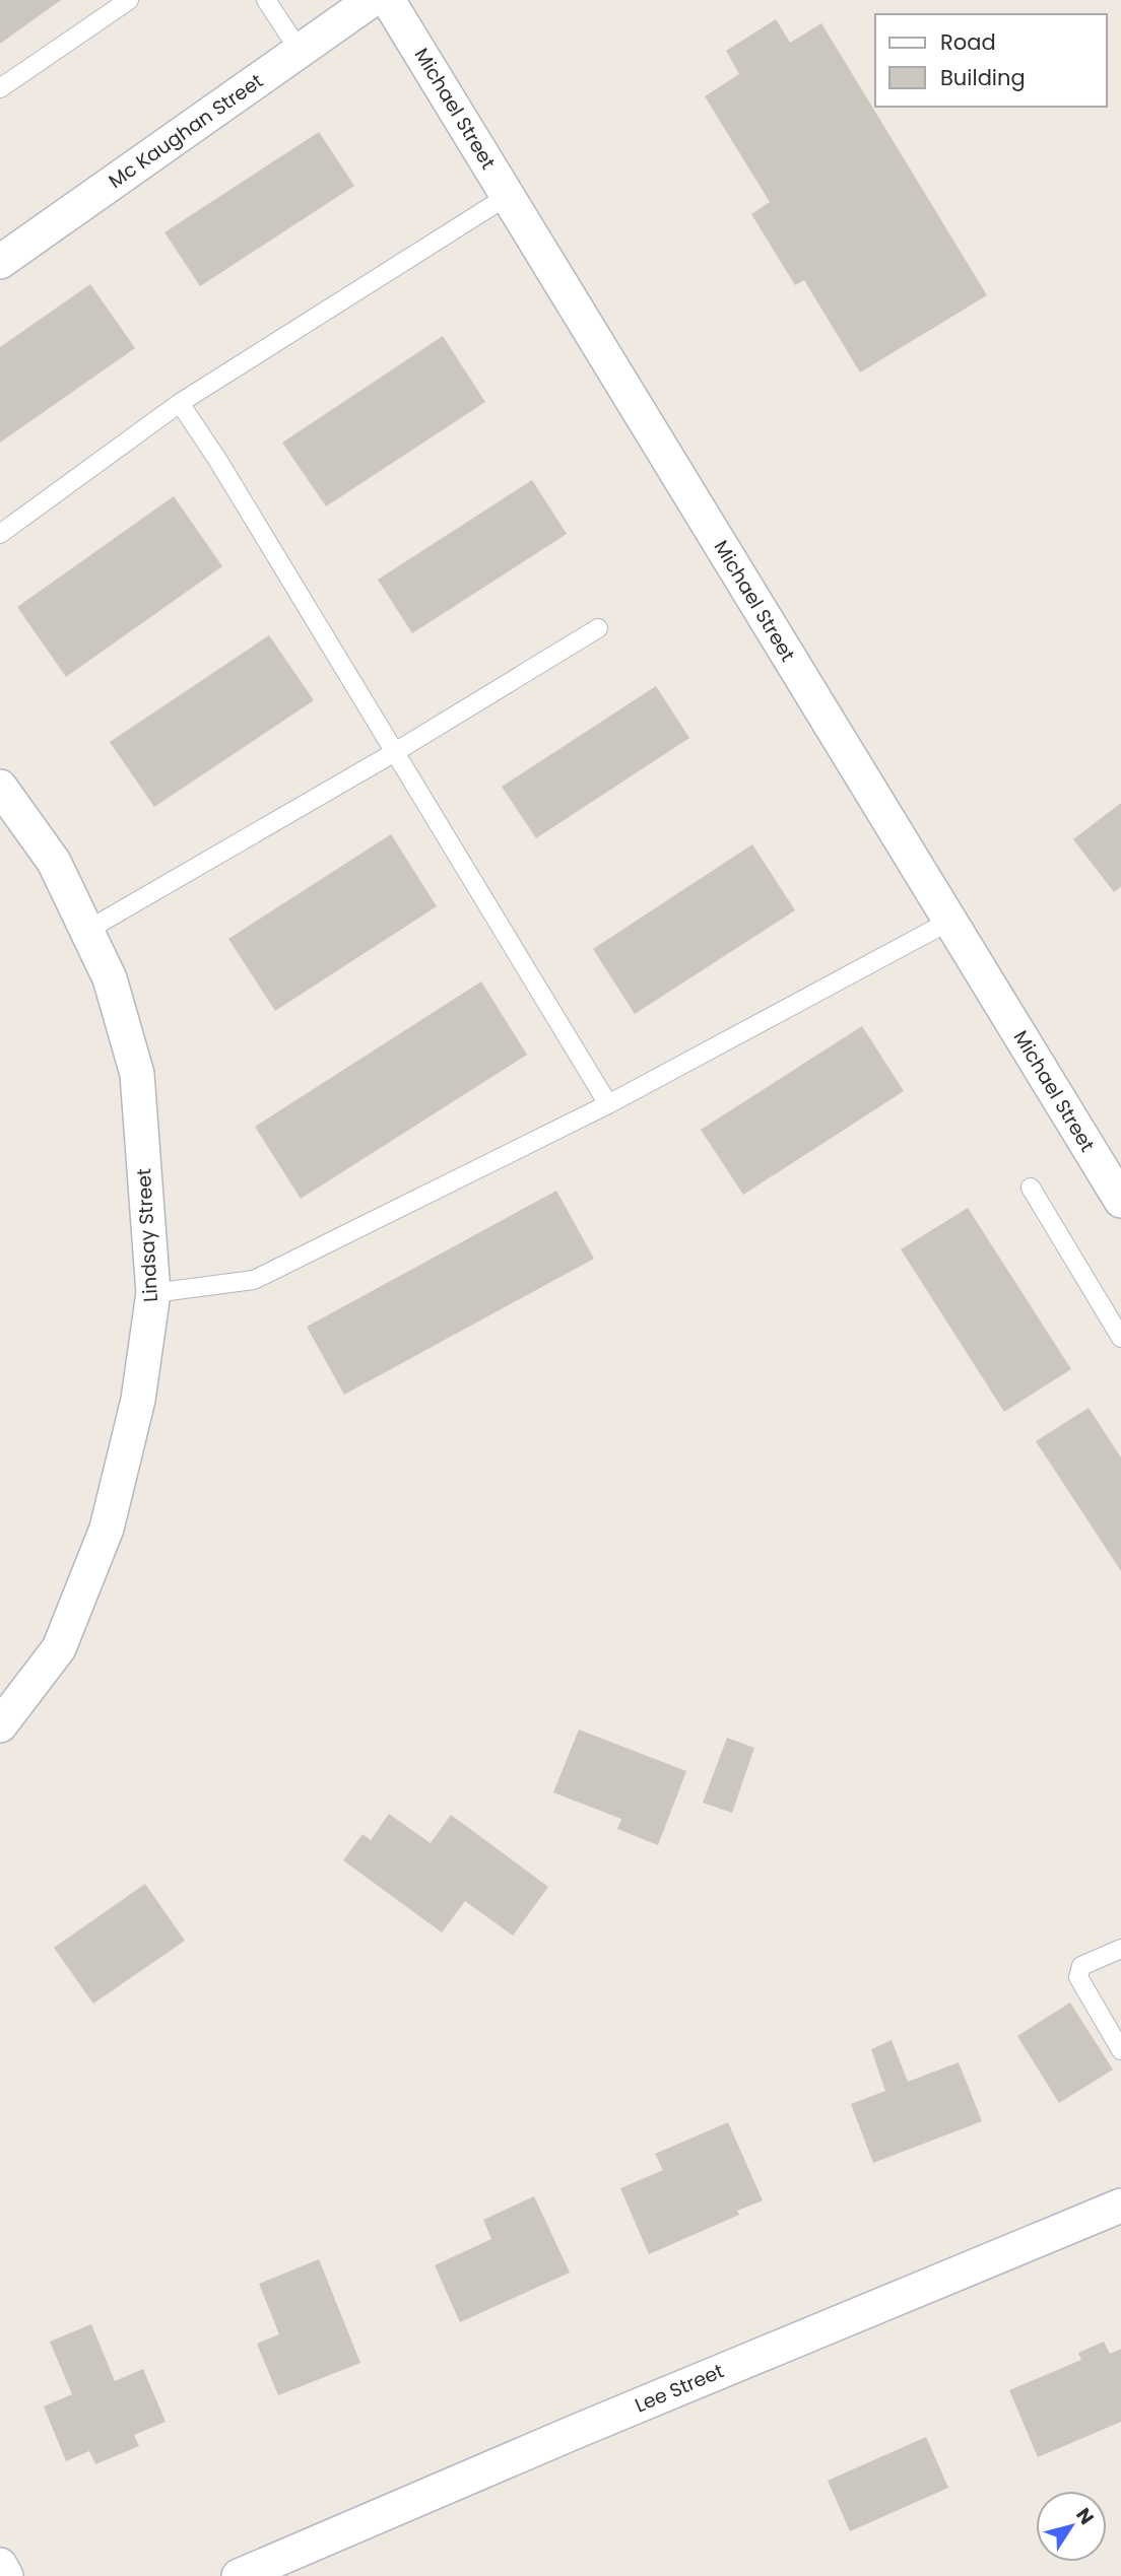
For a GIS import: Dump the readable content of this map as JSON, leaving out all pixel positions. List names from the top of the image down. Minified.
{"streets":{"street":["Michael Street","Mc Kaughan Street","Lindsay Street","Lee Street"]},"legend":["Road","Building"],"north":"top right"}
